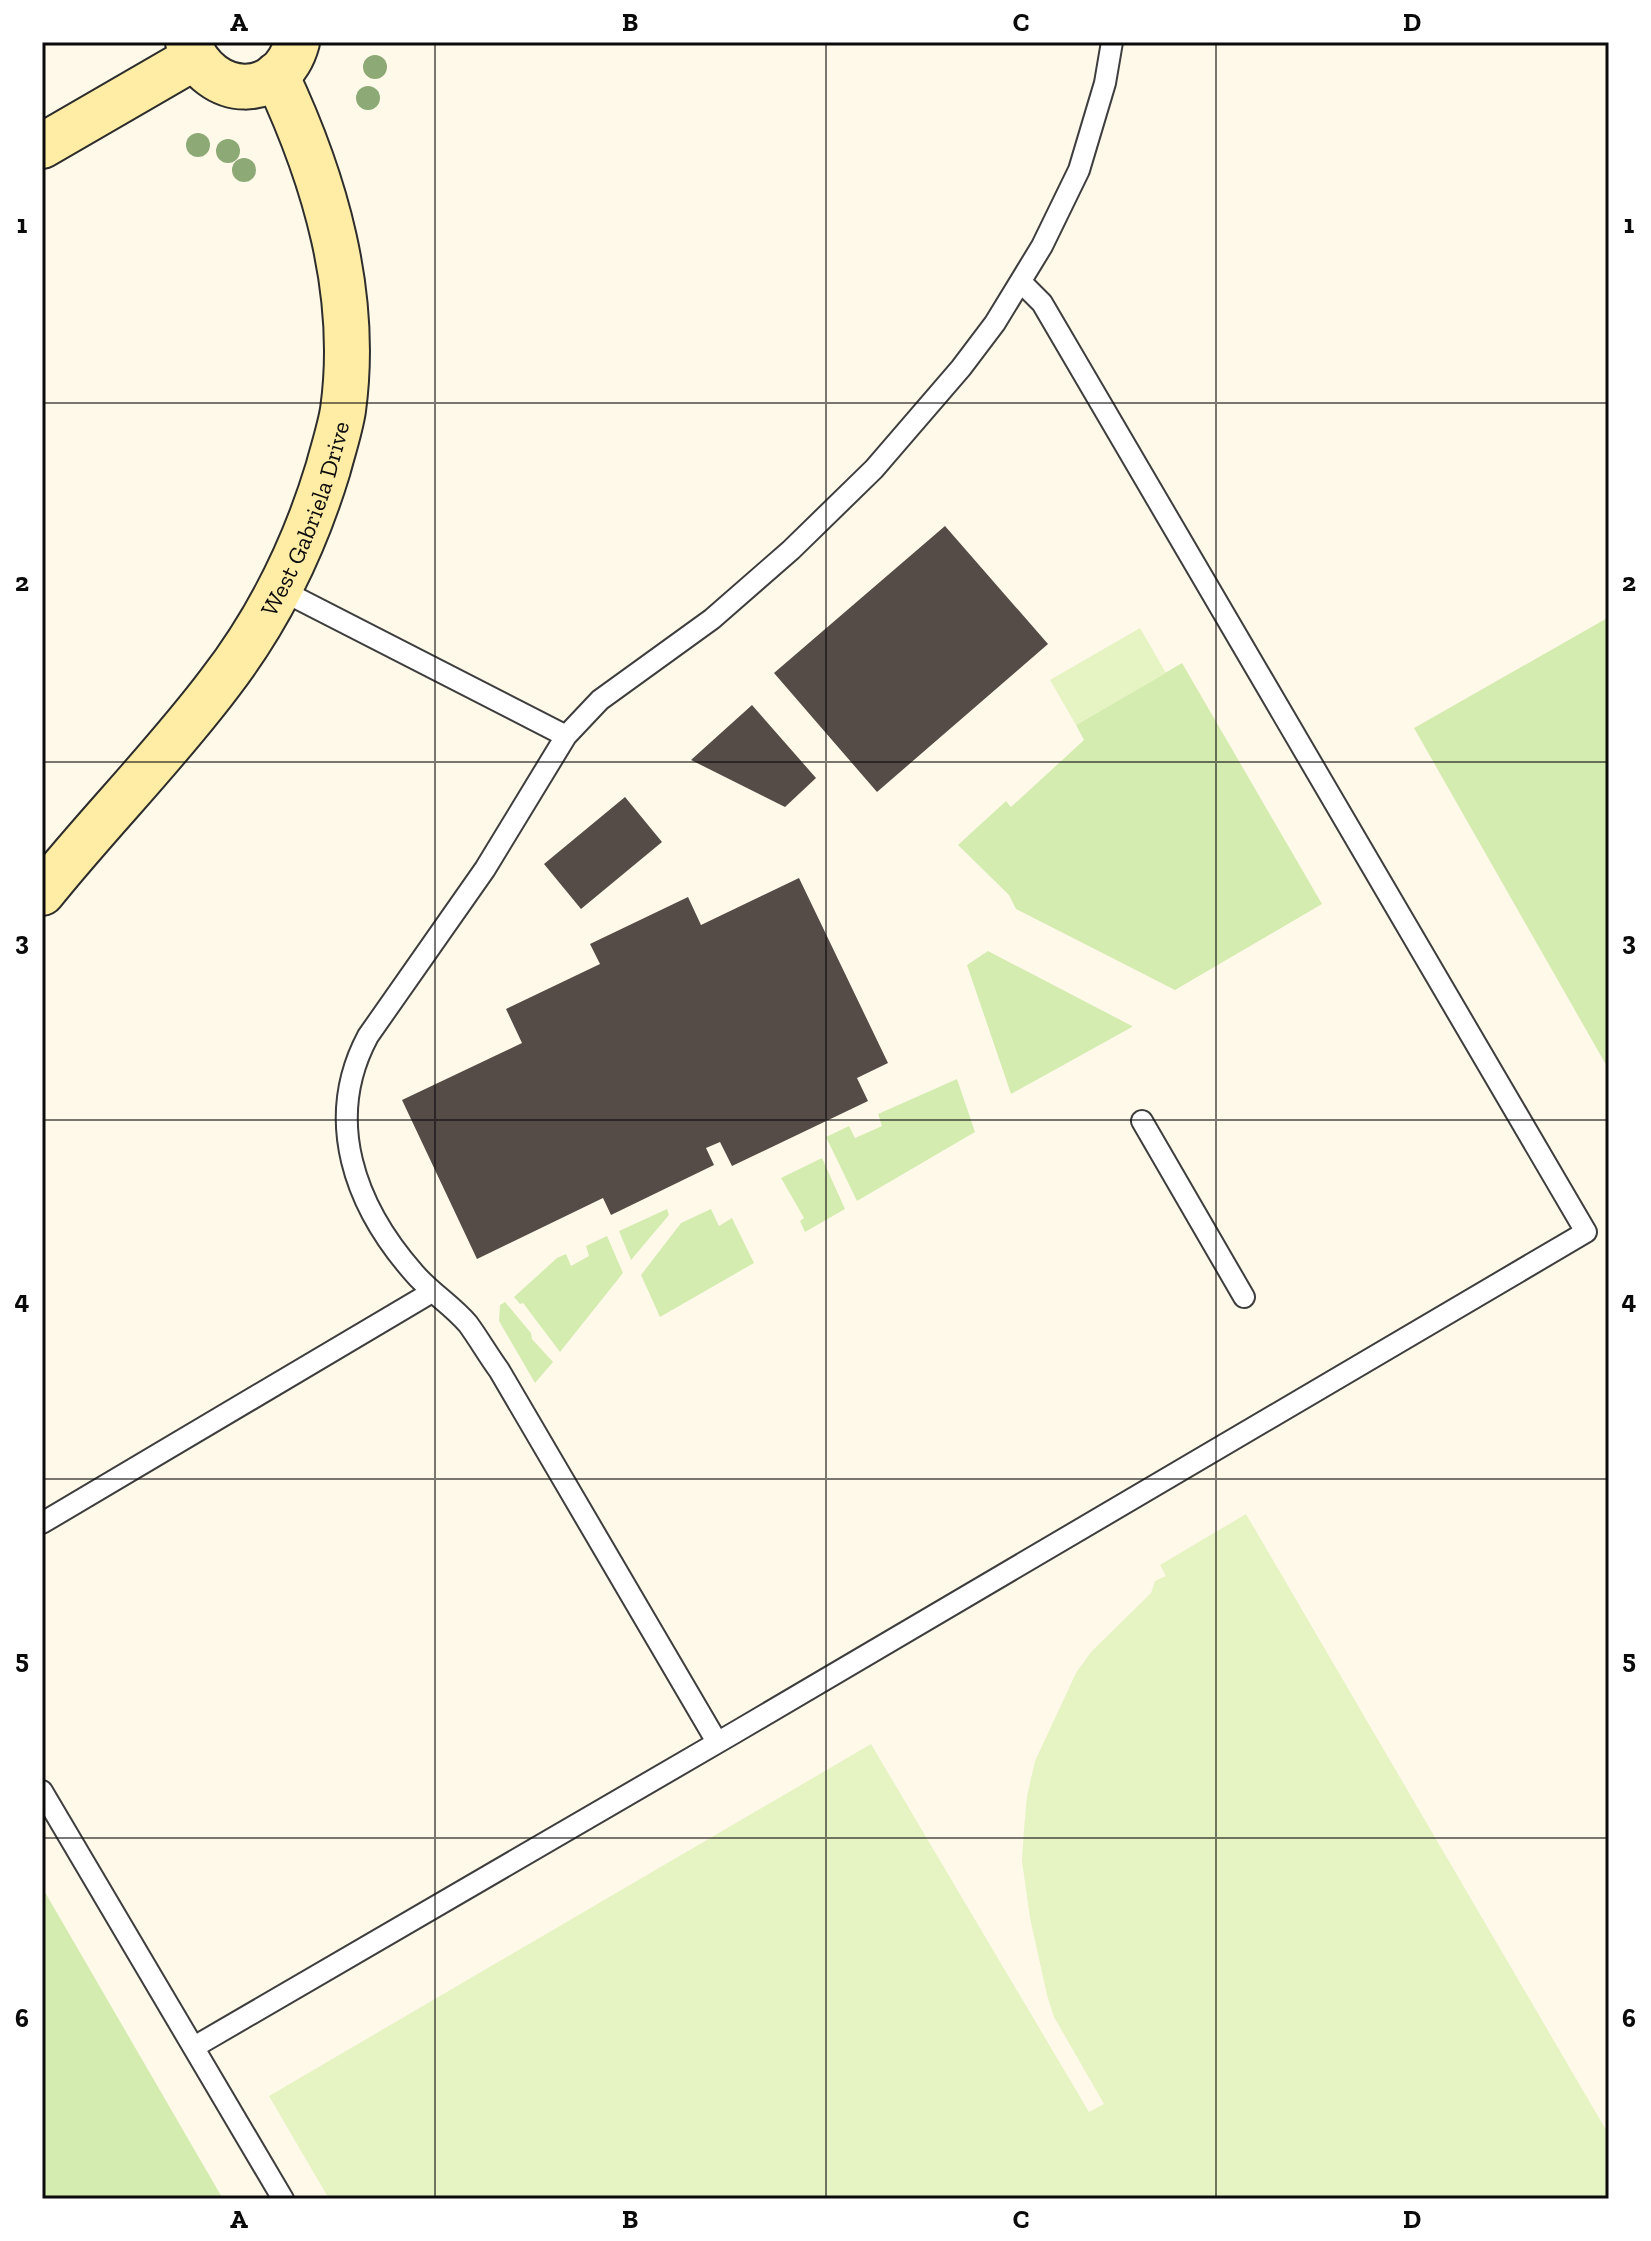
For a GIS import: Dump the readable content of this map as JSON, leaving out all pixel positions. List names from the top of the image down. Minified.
{"streets":{"street":["West Gabriela Drive"]},"grid":{"columns":["A","B","C","D"],"rows":["1","2","3","4","5","6"]}}
